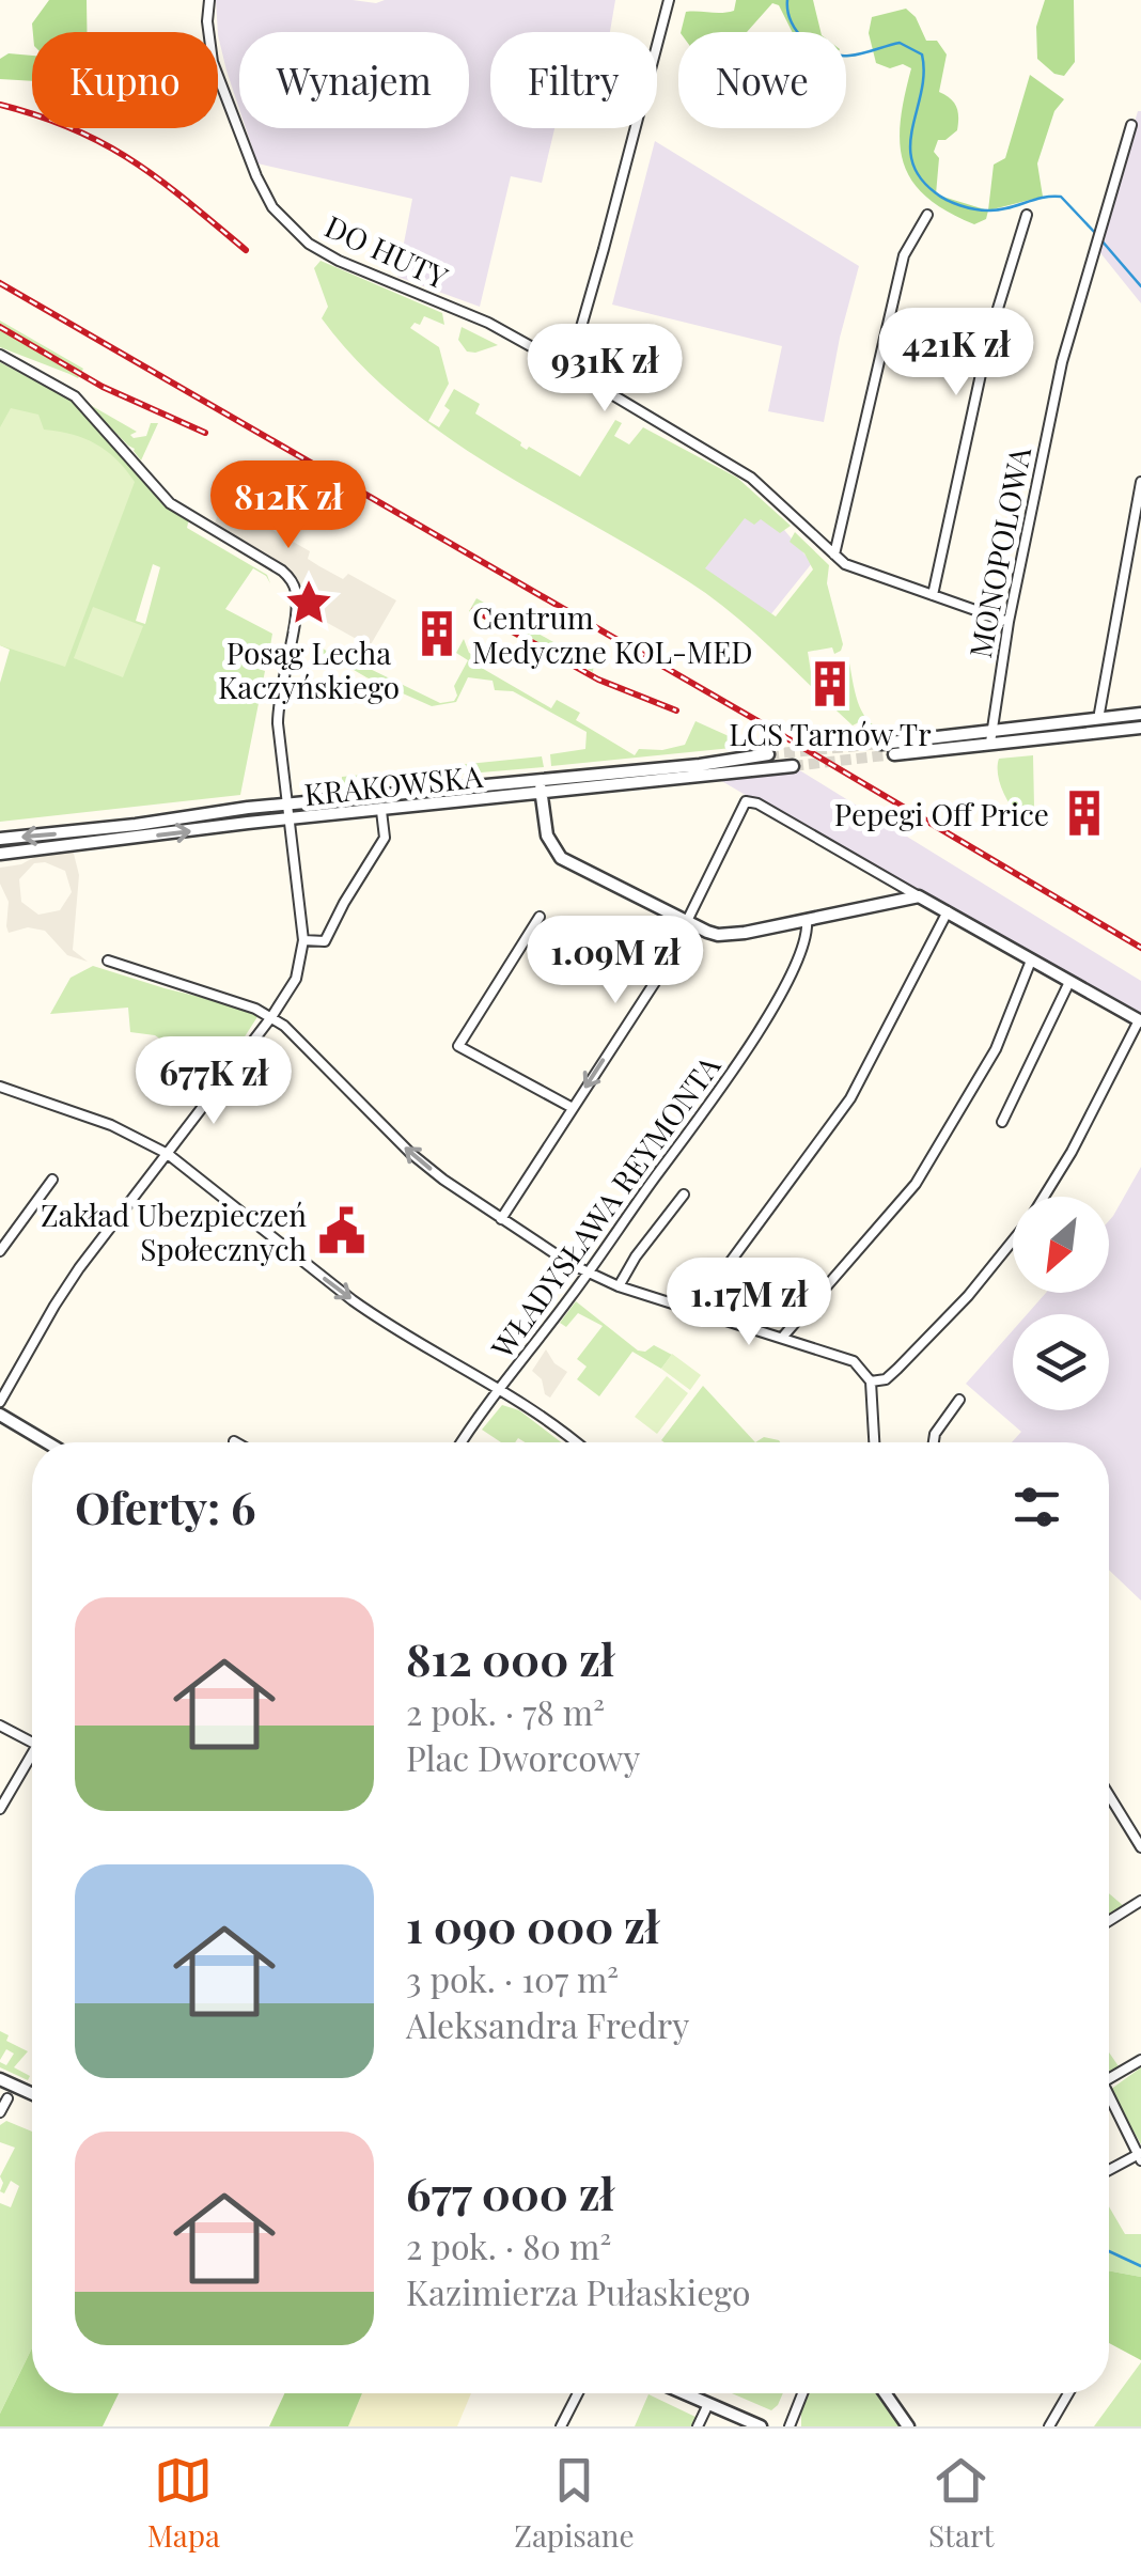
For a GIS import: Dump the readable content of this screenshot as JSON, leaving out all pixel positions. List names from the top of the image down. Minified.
{"streets":{"street":["DO HUTY","MONOPOLOWA","KRAKOWSKA","WŁADYSŁAWA REYMONTA"]},"crossings":[["DO HUTY","MONOPOLOWA"]],"places":{"place":["Posąg Lecha Kaczyńskiego"],"building":["Centrum Medyczne KOL-MED","LCS Tarnów Tr","Pepegi Off Price"],"public building":["Zakład Ubezpieczeń Społecznych"]},"north":"bottom left","page":{"chip":["Kupno","Wynajem","Filtry","Nowe"],"price":["421K zł","931K zł","812K zł","1.09M zł","677K zł","1.17M zł"],"heading":"Oferty: 6","list":[{"name":"812 000 zł","note":"2 pok. · 78 m² · Plac Dworcowy"},{"name":"1 090 000 zł","note":"3 pok. · 107 m² · Aleksandra Fredry"},{"name":"677 000 zł","note":"2 pok. · 80 m² · Kazimierza Pułaskiego"}],"tabs":["Mapa","Zapisane","Start"]}}
